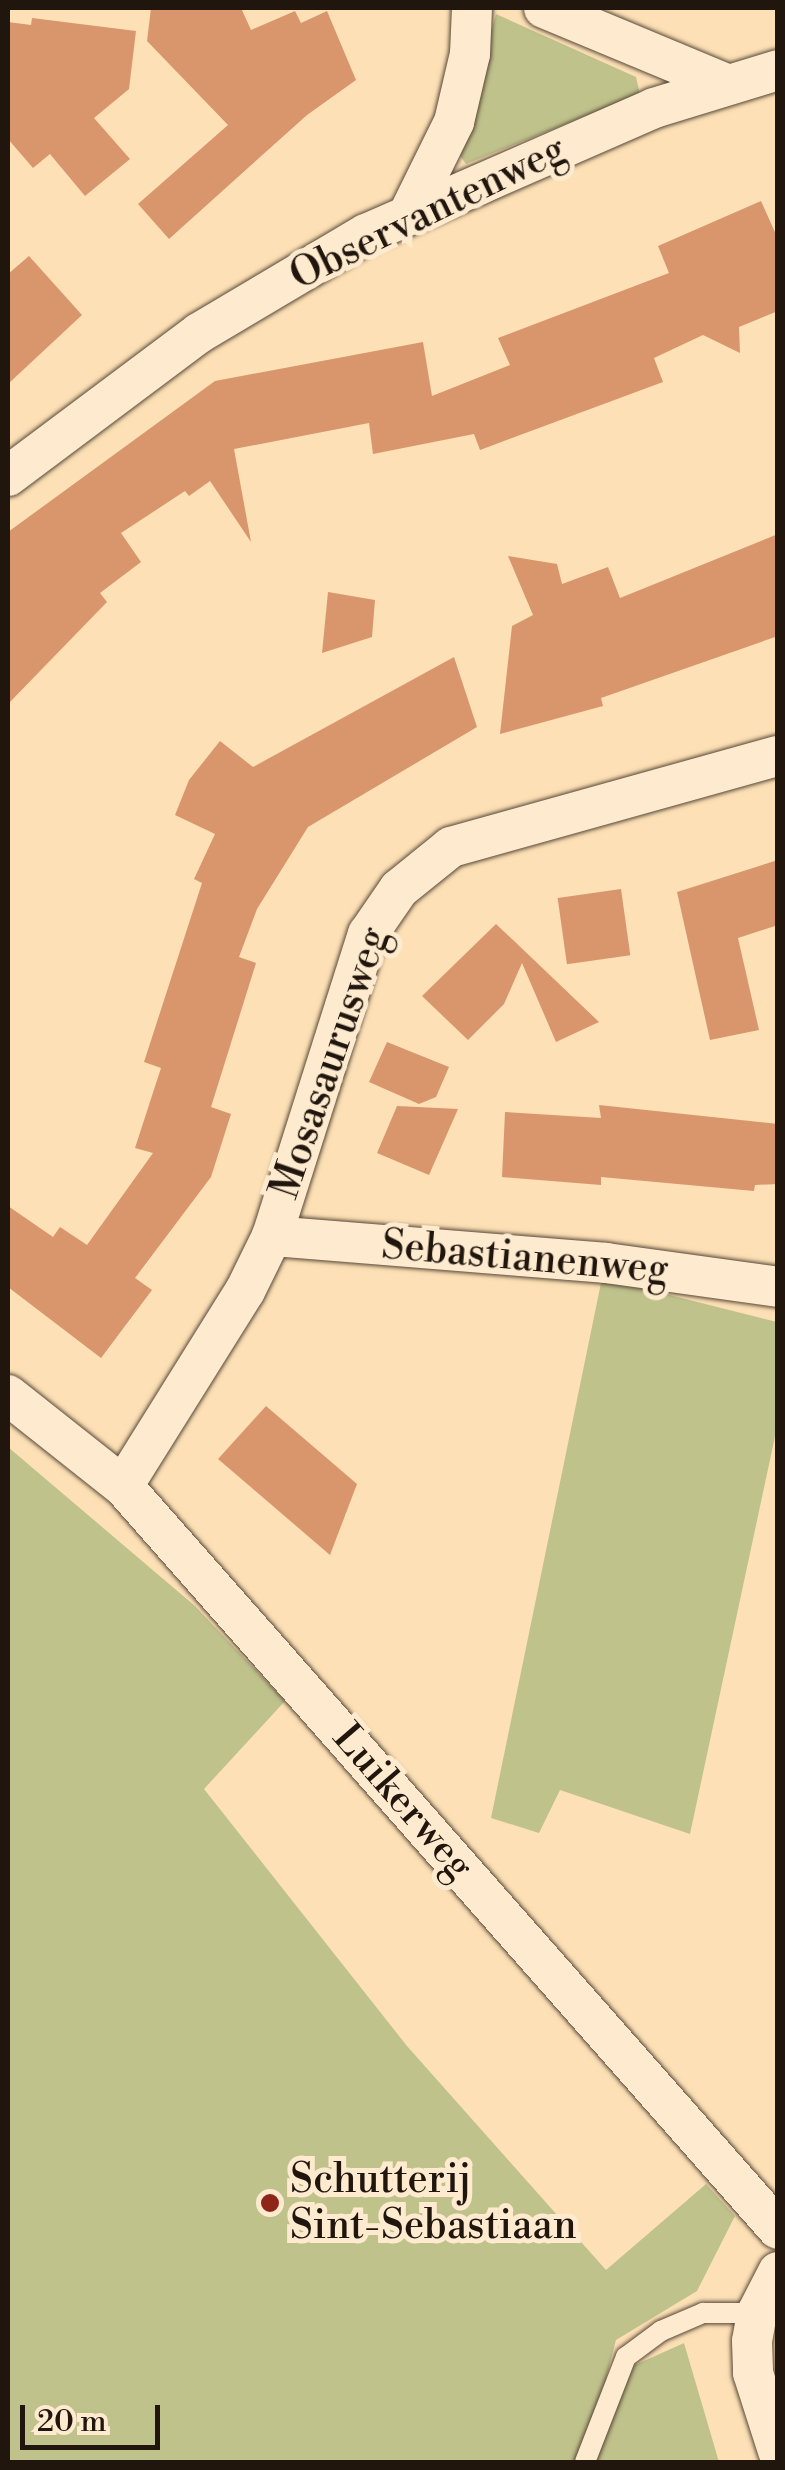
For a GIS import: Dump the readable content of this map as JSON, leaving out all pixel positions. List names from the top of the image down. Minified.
{"streets":{"street":["Observantenweg","Mosasaurusweg","Sebastianenweg","Luikerweg"]},"crossings":[["Mosasaurusweg","Sebastianenweg"],["Mosasaurusweg","Luikerweg"]],"places":["Schutterij Sint-Sebastiaan"],"scale_bar":"20 m"}
